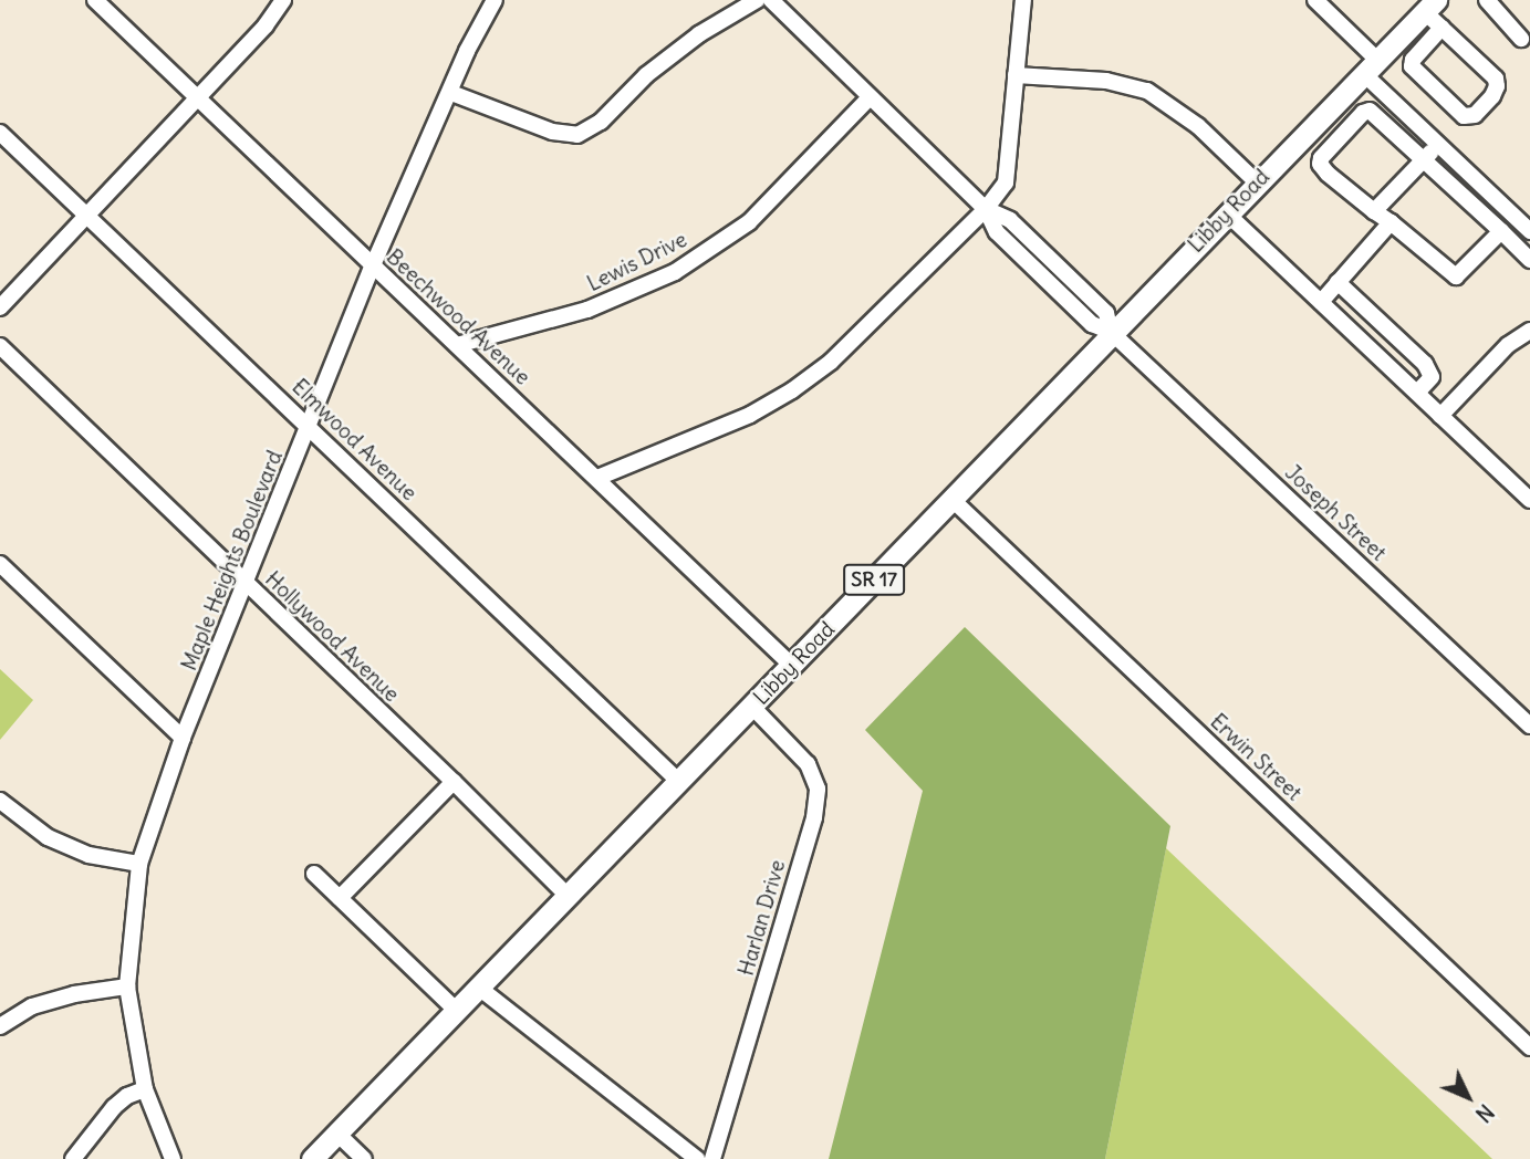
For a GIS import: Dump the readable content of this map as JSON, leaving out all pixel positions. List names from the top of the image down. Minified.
{"streets":{"main road":["Libby Road","SR 17"],"street":["Lewis Drive","Beechwood Avenue","Elmwood Avenue","Joseph Street","Maple Heights Boulevard","Hollywood Avenue","Erwin Street","Harlan Drive"]},"crossings":[["Libby Road","Beechwood Avenue"],["Libby Road","Elmwood Avenue"],["Libby Road","Joseph Street"],["Libby Road","Hollywood Avenue"],["Libby Road","Erwin Street"],["Libby Road","Harlan Drive"],["Lewis Drive","Beechwood Avenue"],["Lewis Drive","Joseph Street"],["Beechwood Avenue","Maple Heights Boulevard"],["Elmwood Avenue","Maple Heights Boulevard"],["Maple Heights Boulevard","Hollywood Avenue"]],"north":"bottom right"}
